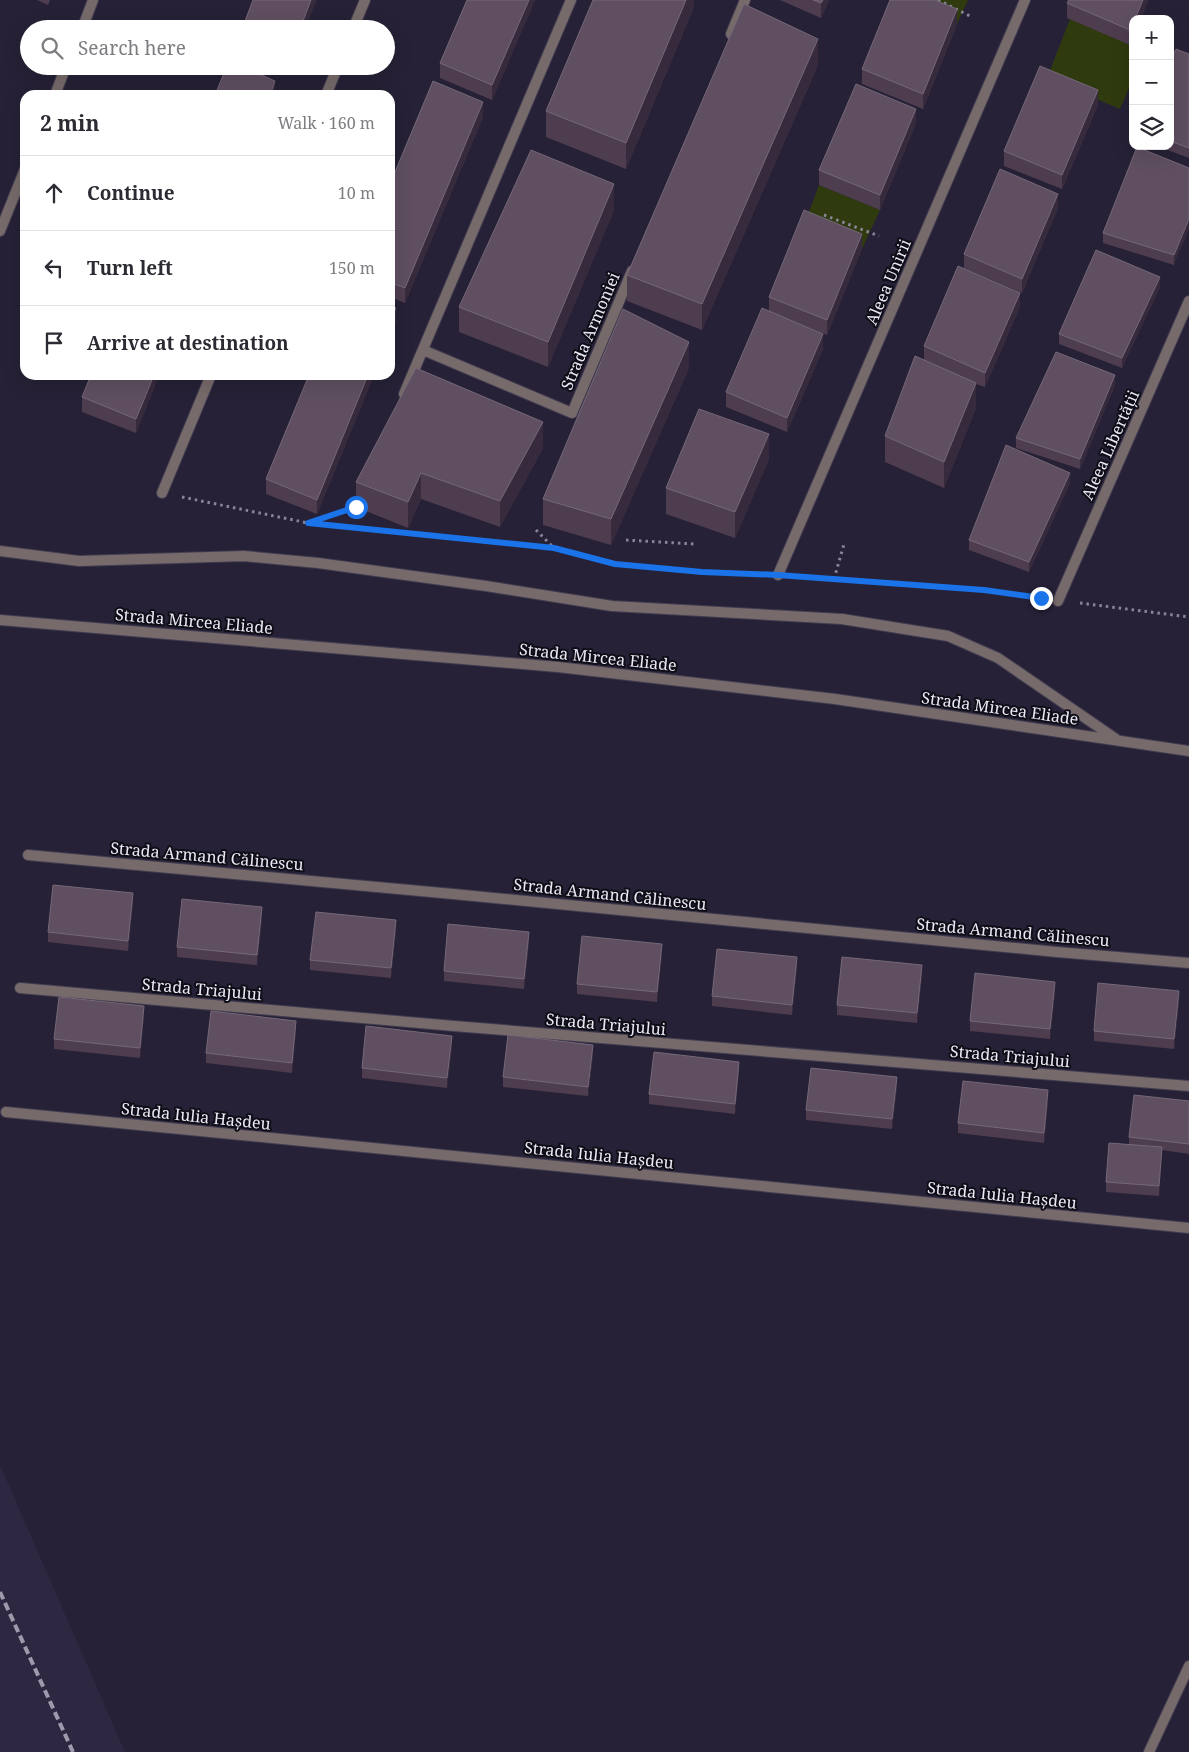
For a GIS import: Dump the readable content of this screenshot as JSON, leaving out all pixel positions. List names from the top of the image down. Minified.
{"streets":{"street":["Aleea Unirii","Strada Armoniei","Aleea Libertății","Strada Mircea Eliade","Strada Armand Călinescu","Strada Triajului","Strada Iulia Hașdeu"]},"page":{"map_buttons":["+","−"],"search":"Search here","heading":["2 min","Walk · 160 m"],"list":[["Continue","10 m"],["Turn left","150 m"],"Arrive at destination"]}}
